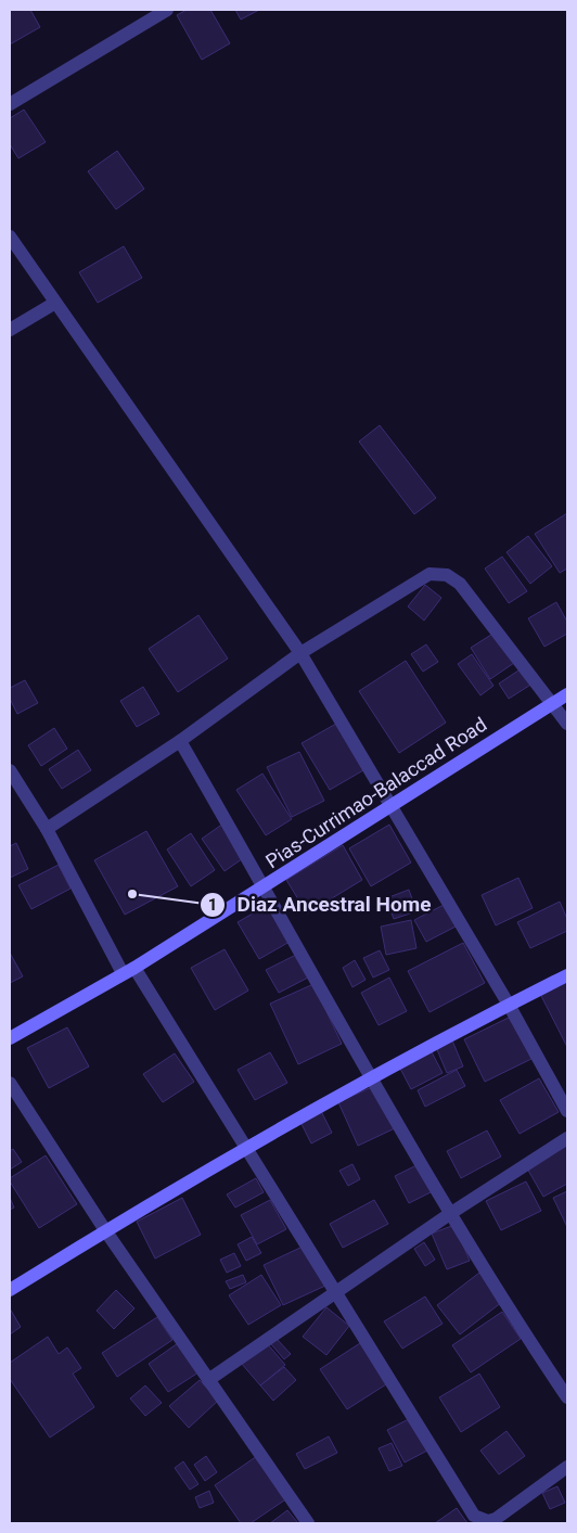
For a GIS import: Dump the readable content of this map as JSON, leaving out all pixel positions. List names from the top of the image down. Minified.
{"streets":{"main road":["Pias-Currimao-Balaccad Road"]},"places":["Diaz Ancestral Home"]}
